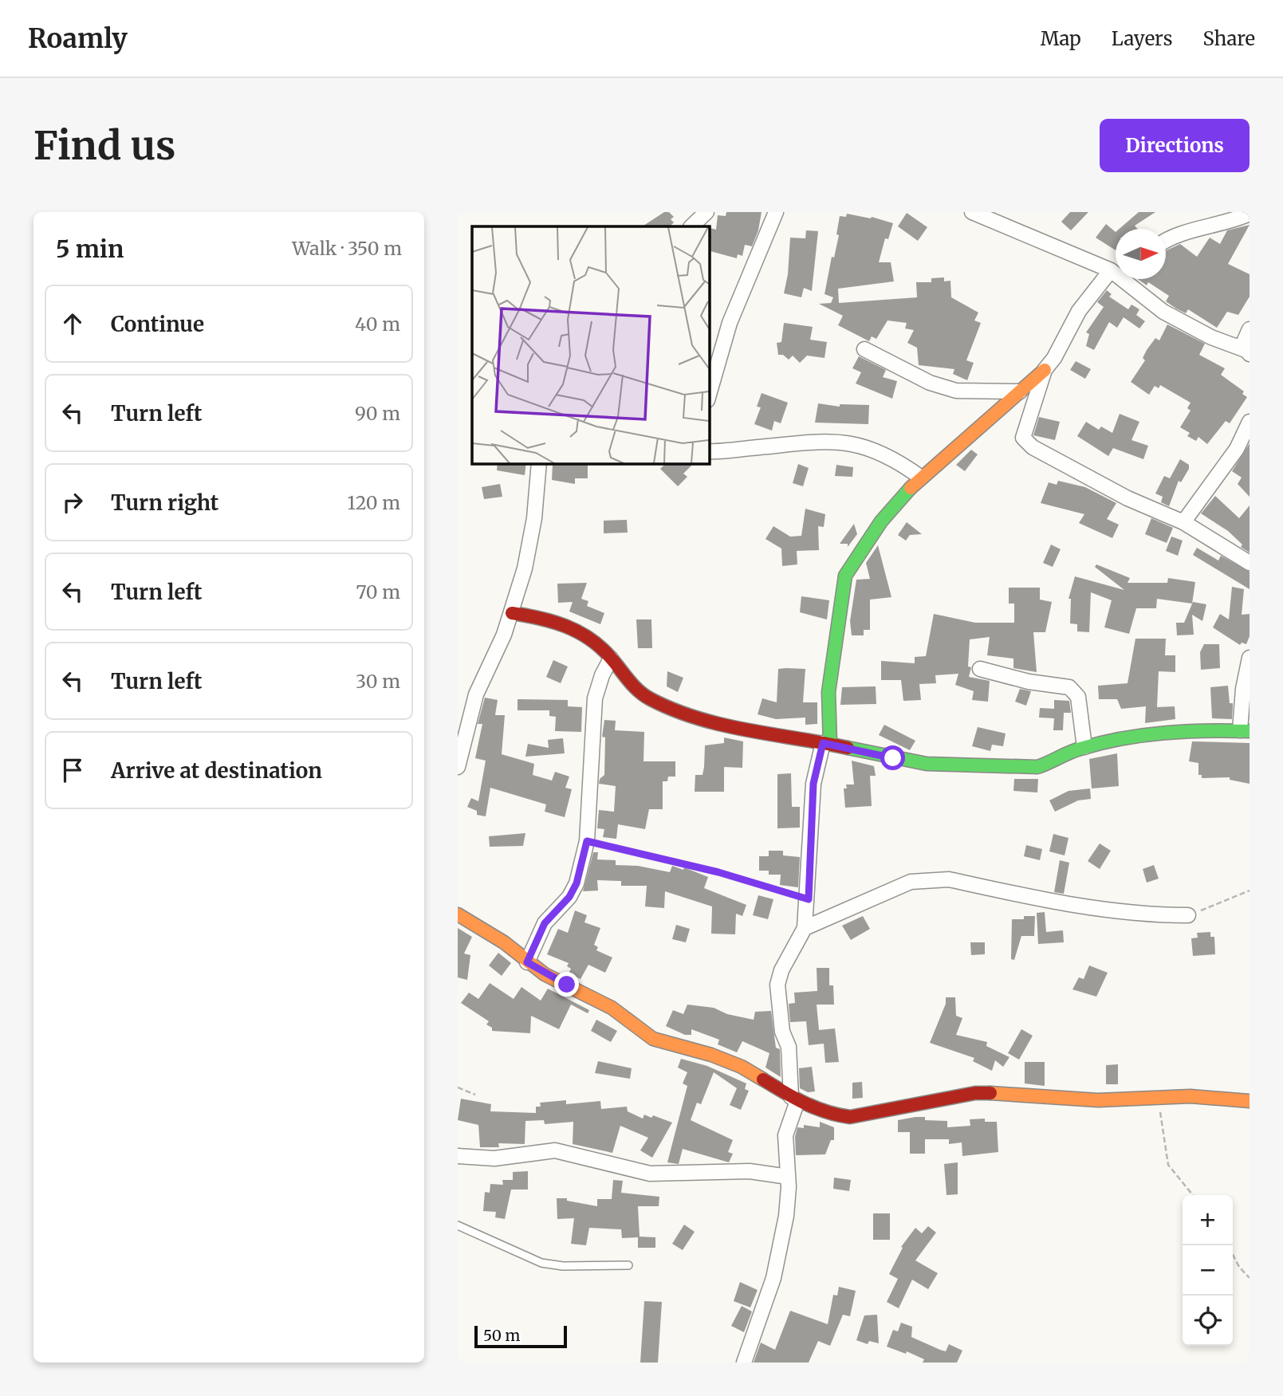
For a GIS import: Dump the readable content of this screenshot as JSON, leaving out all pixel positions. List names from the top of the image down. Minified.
{"scale_bar":"50 m","north":"right","page":{"header":"Roamly","nav":["Map","Layers","Share"],"buttons":"Directions","title":"Find us","heading":["5 min","Walk · 350 m"],"list":[["Continue","40 m"],["Turn left","90 m"],["Turn right","120 m"],["Turn left","70 m"],["Turn left","30 m"],"Arrive at destination"],"map_buttons":["+","−"],"scale":"50 m"}}
